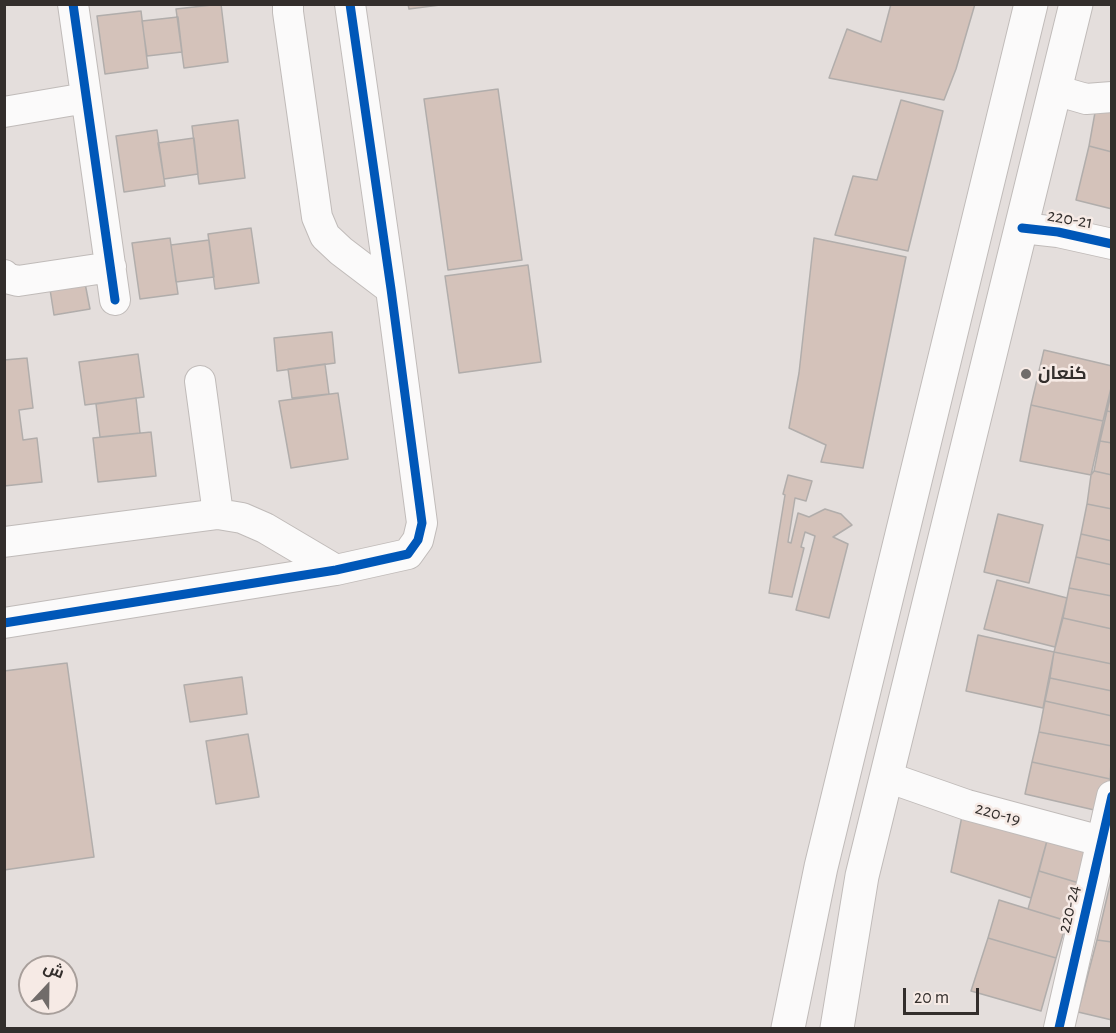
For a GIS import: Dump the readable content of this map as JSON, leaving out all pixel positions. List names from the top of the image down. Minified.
{"streets":{"street":["220-21","220-19","220-24"]},"crossings":[["220-19","220-24"]],"places":["كنعان"],"scale_bar":"20 m","north":"top"}
